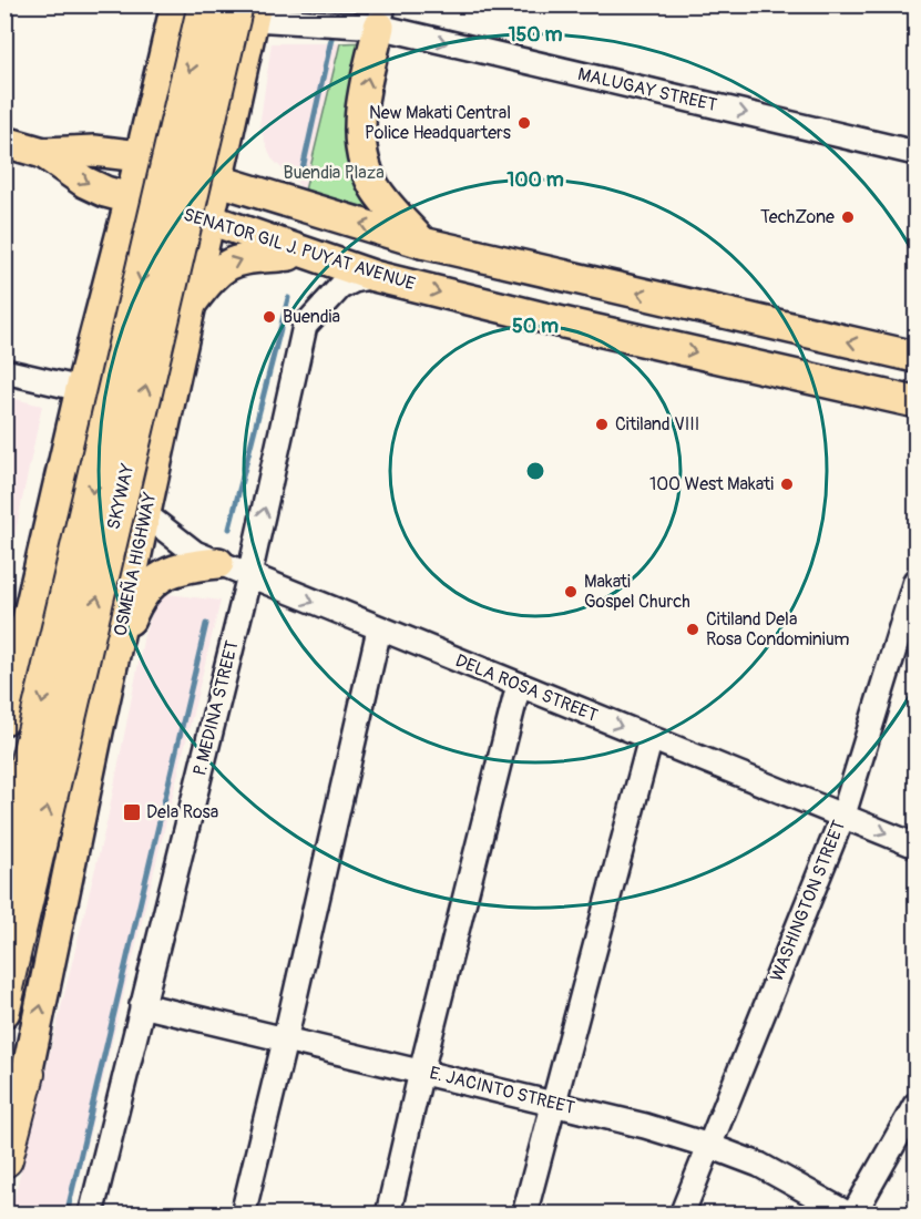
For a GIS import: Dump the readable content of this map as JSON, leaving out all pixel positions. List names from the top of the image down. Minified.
{"streets":{"highway":["SKYWAY"],"main road":["SENATOR GIL J. PUYAT AVENUE","OSMEÑA HIGHWAY"],"street":["MALUGAY STREET","DELA ROSA STREET","P. MEDINA STREET","WASHINGTON STREET","E. JACINTO STREET"]},"crossings":[["MALUGAY STREET","SKYWAY"],["MALUGAY STREET","OSMEÑA HIGHWAY"],["SENATOR GIL J. PUYAT AVENUE","OSMEÑA HIGHWAY"],["SENATOR GIL J. PUYAT AVENUE","P. MEDINA STREET"],["SKYWAY","OSMEÑA HIGHWAY"],["OSMEÑA HIGHWAY","DELA ROSA STREET"],["DELA ROSA STREET","P. MEDINA STREET"],["DELA ROSA STREET","WASHINGTON STREET"],["P. MEDINA STREET","E. JACINTO STREET"],["WASHINGTON STREET","E. JACINTO STREET"]],"one_way":["MALUGAY STREET","DELA ROSA STREET"],"parks":["Buendia Plaza"],"places":{"other":["New Makati Central Police Headquarters","TechZone","Buendia","Citiland VIII","100 West Makati","Makati Gospel Church","Citiland Dela Rosa Condominium"],"transit":["Dela Rosa"]},"rings":["150 m","100 m","50 m"]}
